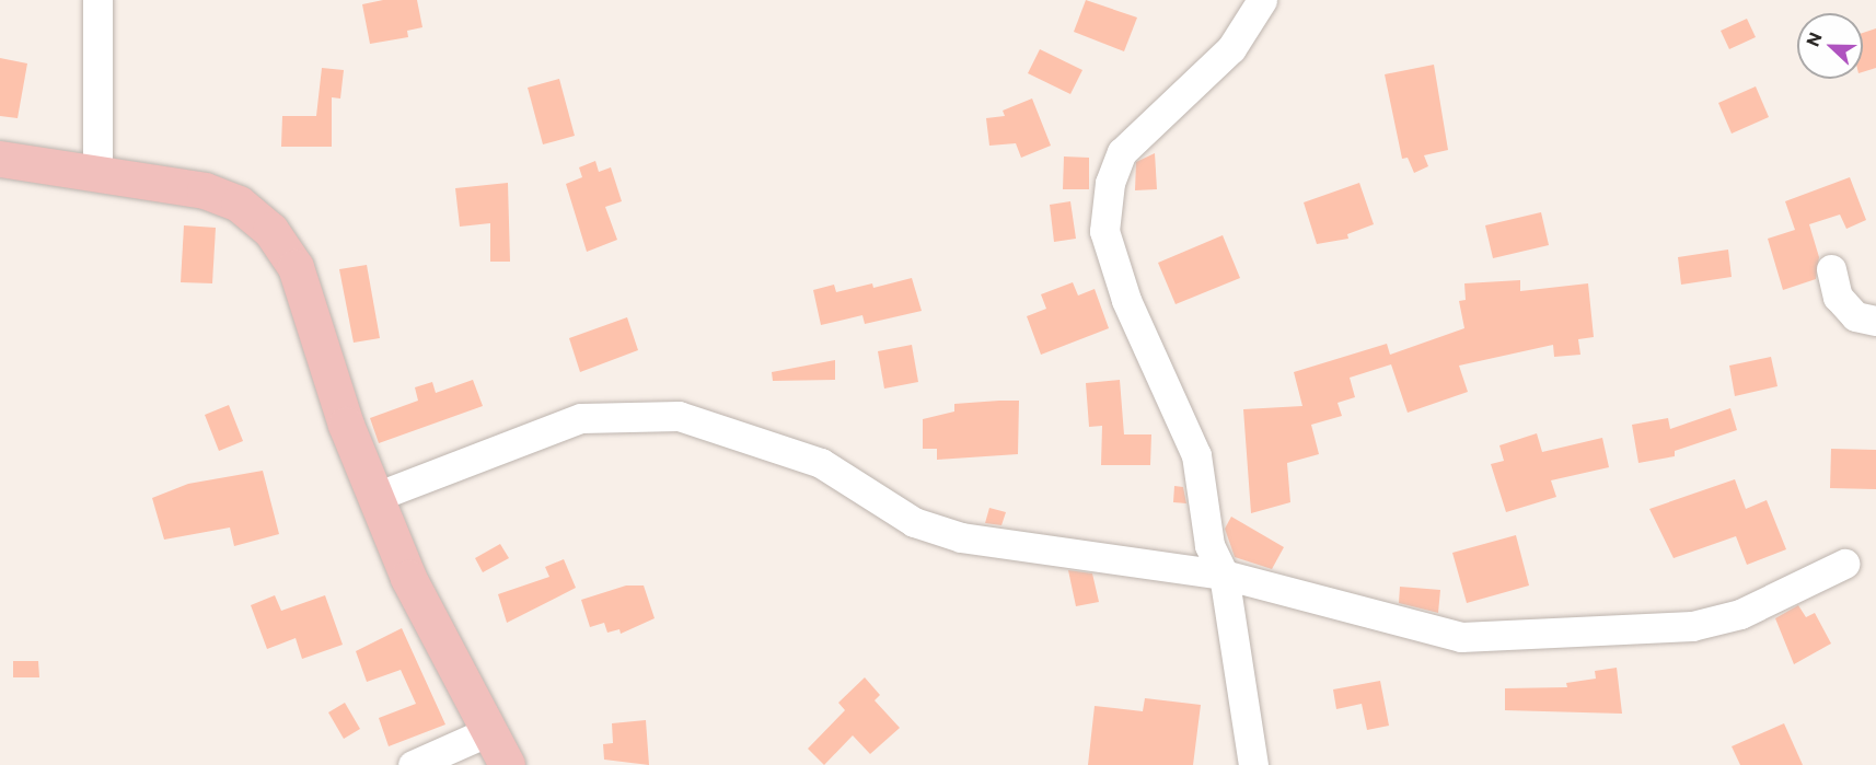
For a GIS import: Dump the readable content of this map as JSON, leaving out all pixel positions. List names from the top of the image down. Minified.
{"north":"left"}
